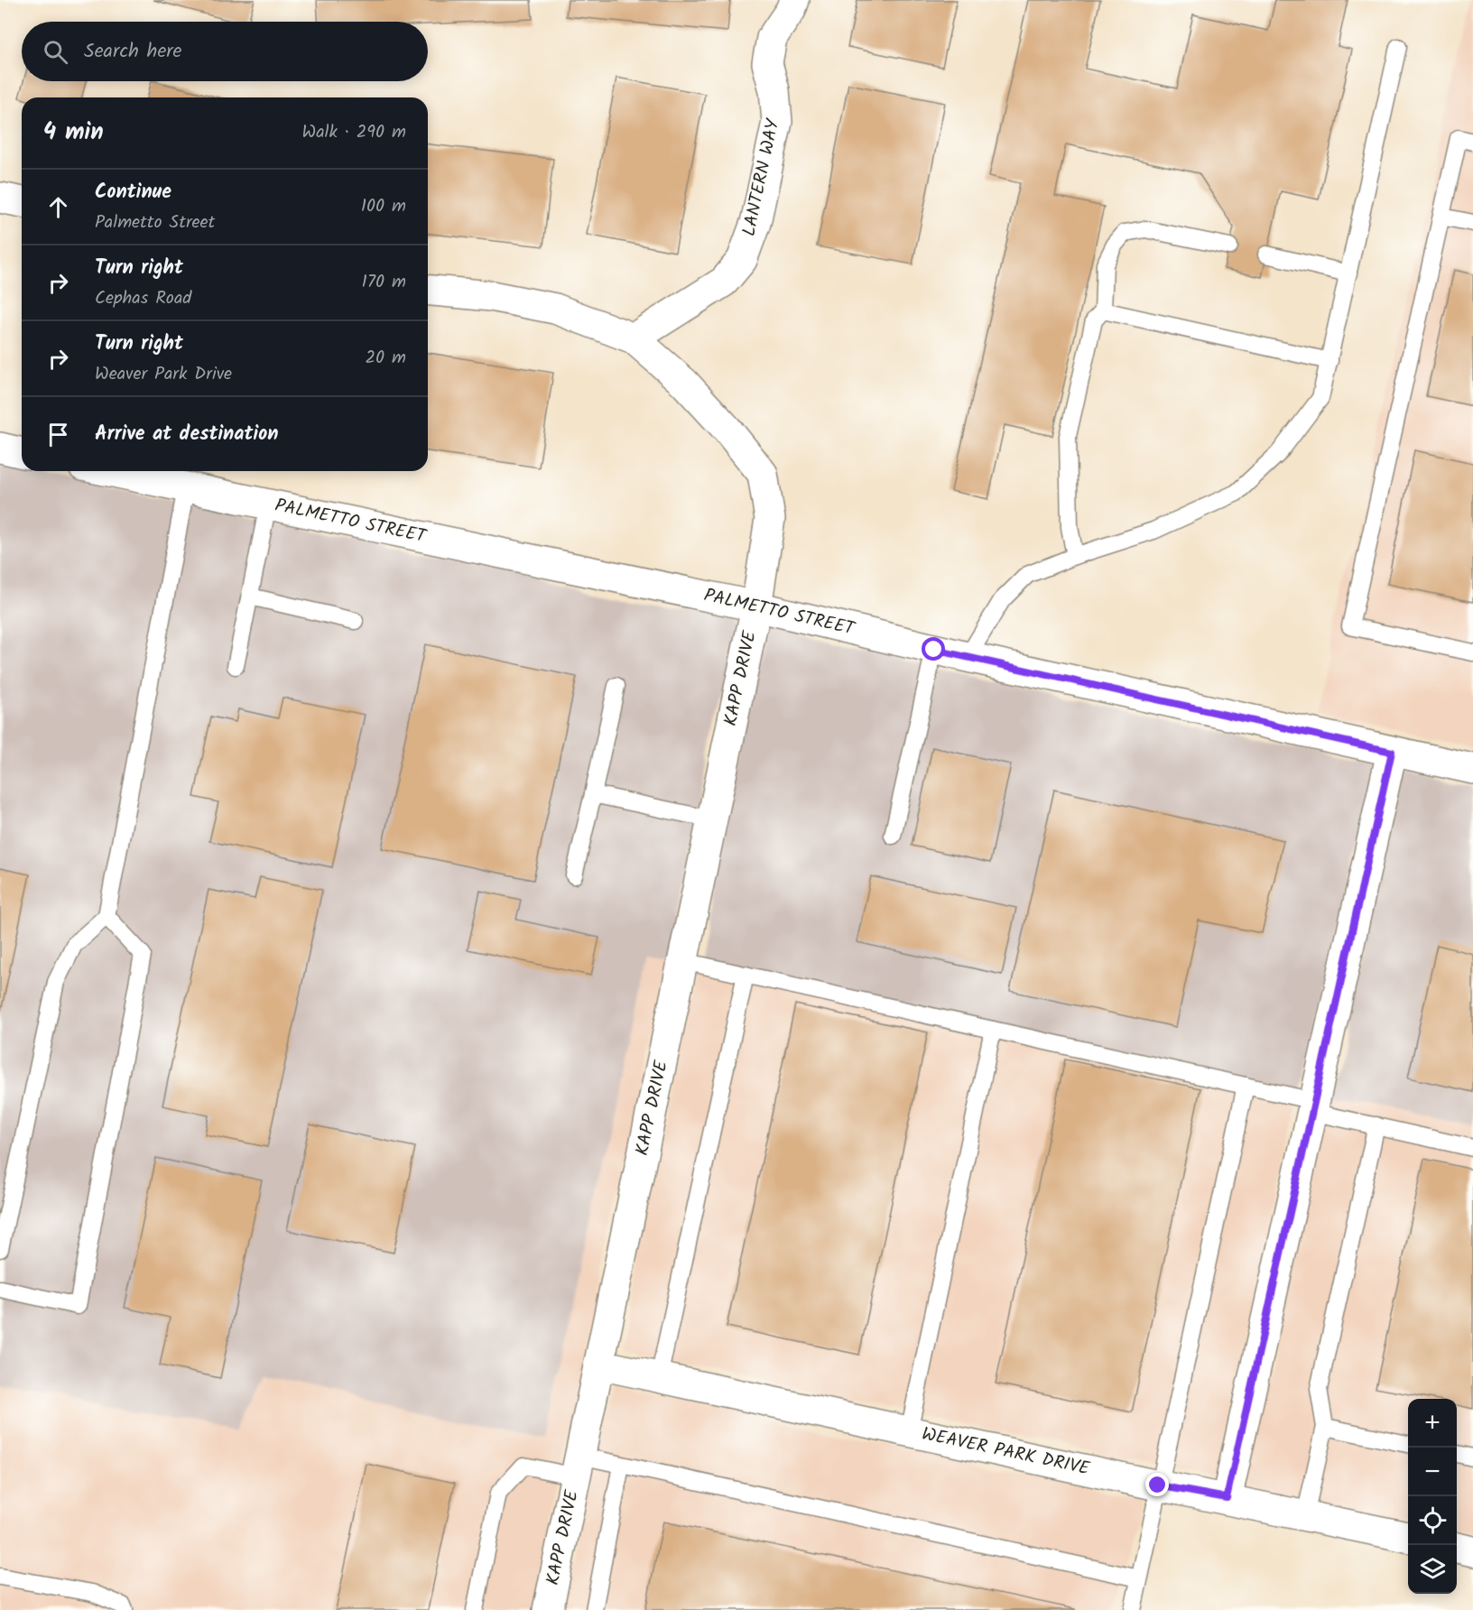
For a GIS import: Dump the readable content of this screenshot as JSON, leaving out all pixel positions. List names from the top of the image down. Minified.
{"streets":{"street":["LANTERN WAY","PALMETTO STREET","KAPP DRIVE","WEAVER PARK DRIVE"]},"crossings":[["LANTERN WAY","KAPP DRIVE"],["PALMETTO STREET","KAPP DRIVE"],["KAPP DRIVE","WEAVER PARK DRIVE"]],"page":{"search":"Search here","heading":["4 min","Walk · 290 m"],"list":[["Continue","Palmetto Street","100 m"],["Turn right","Cephas Road","170 m"],["Turn right","Weaver Park Drive","20 m"],"Arrive at destination"],"map_buttons":["+","−"]}}
